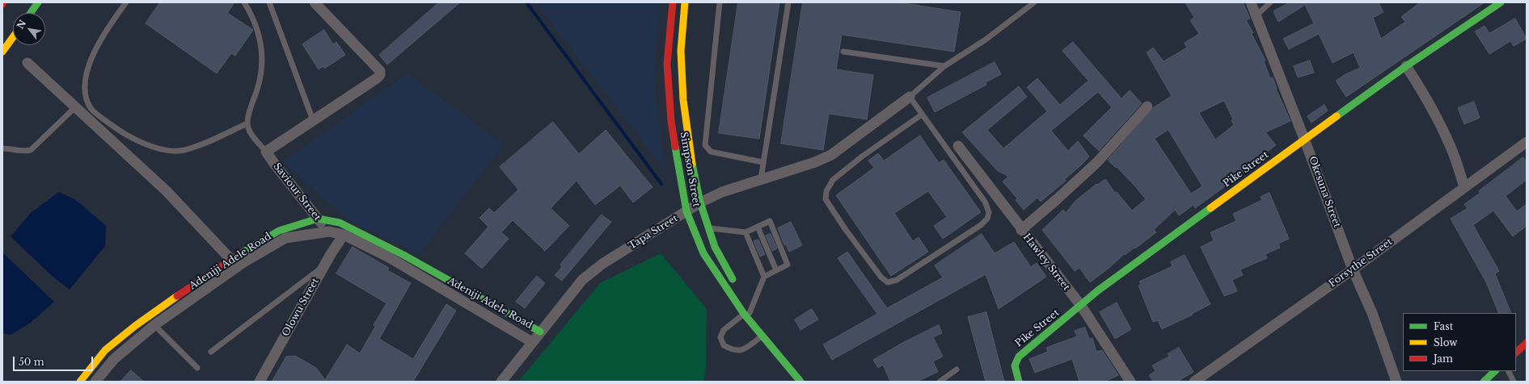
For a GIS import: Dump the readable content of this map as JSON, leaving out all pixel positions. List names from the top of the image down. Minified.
{"streets":{"main road":["Simpson Street","Pike Street","Adeniji Adele Road"],"street":["Saviour Street","Okesuna Street","Tapa Street","Hawley Street","Forsythe Street","Olowu Street"]},"crossings":[["Simpson Street","Tapa Street"],["Pike Street","Okesuna Street"],["Pike Street","Hawley Street"],["Saviour Street","Adeniji Adele Road"],["Okesuna Street","Forsythe Street"],["Tapa Street","Adeniji Adele Road"],["Adeniji Adele Road","Olowu Street"]],"legend":["Fast","Slow","Jam"],"scale_bar":"50 m","north":"top left"}
